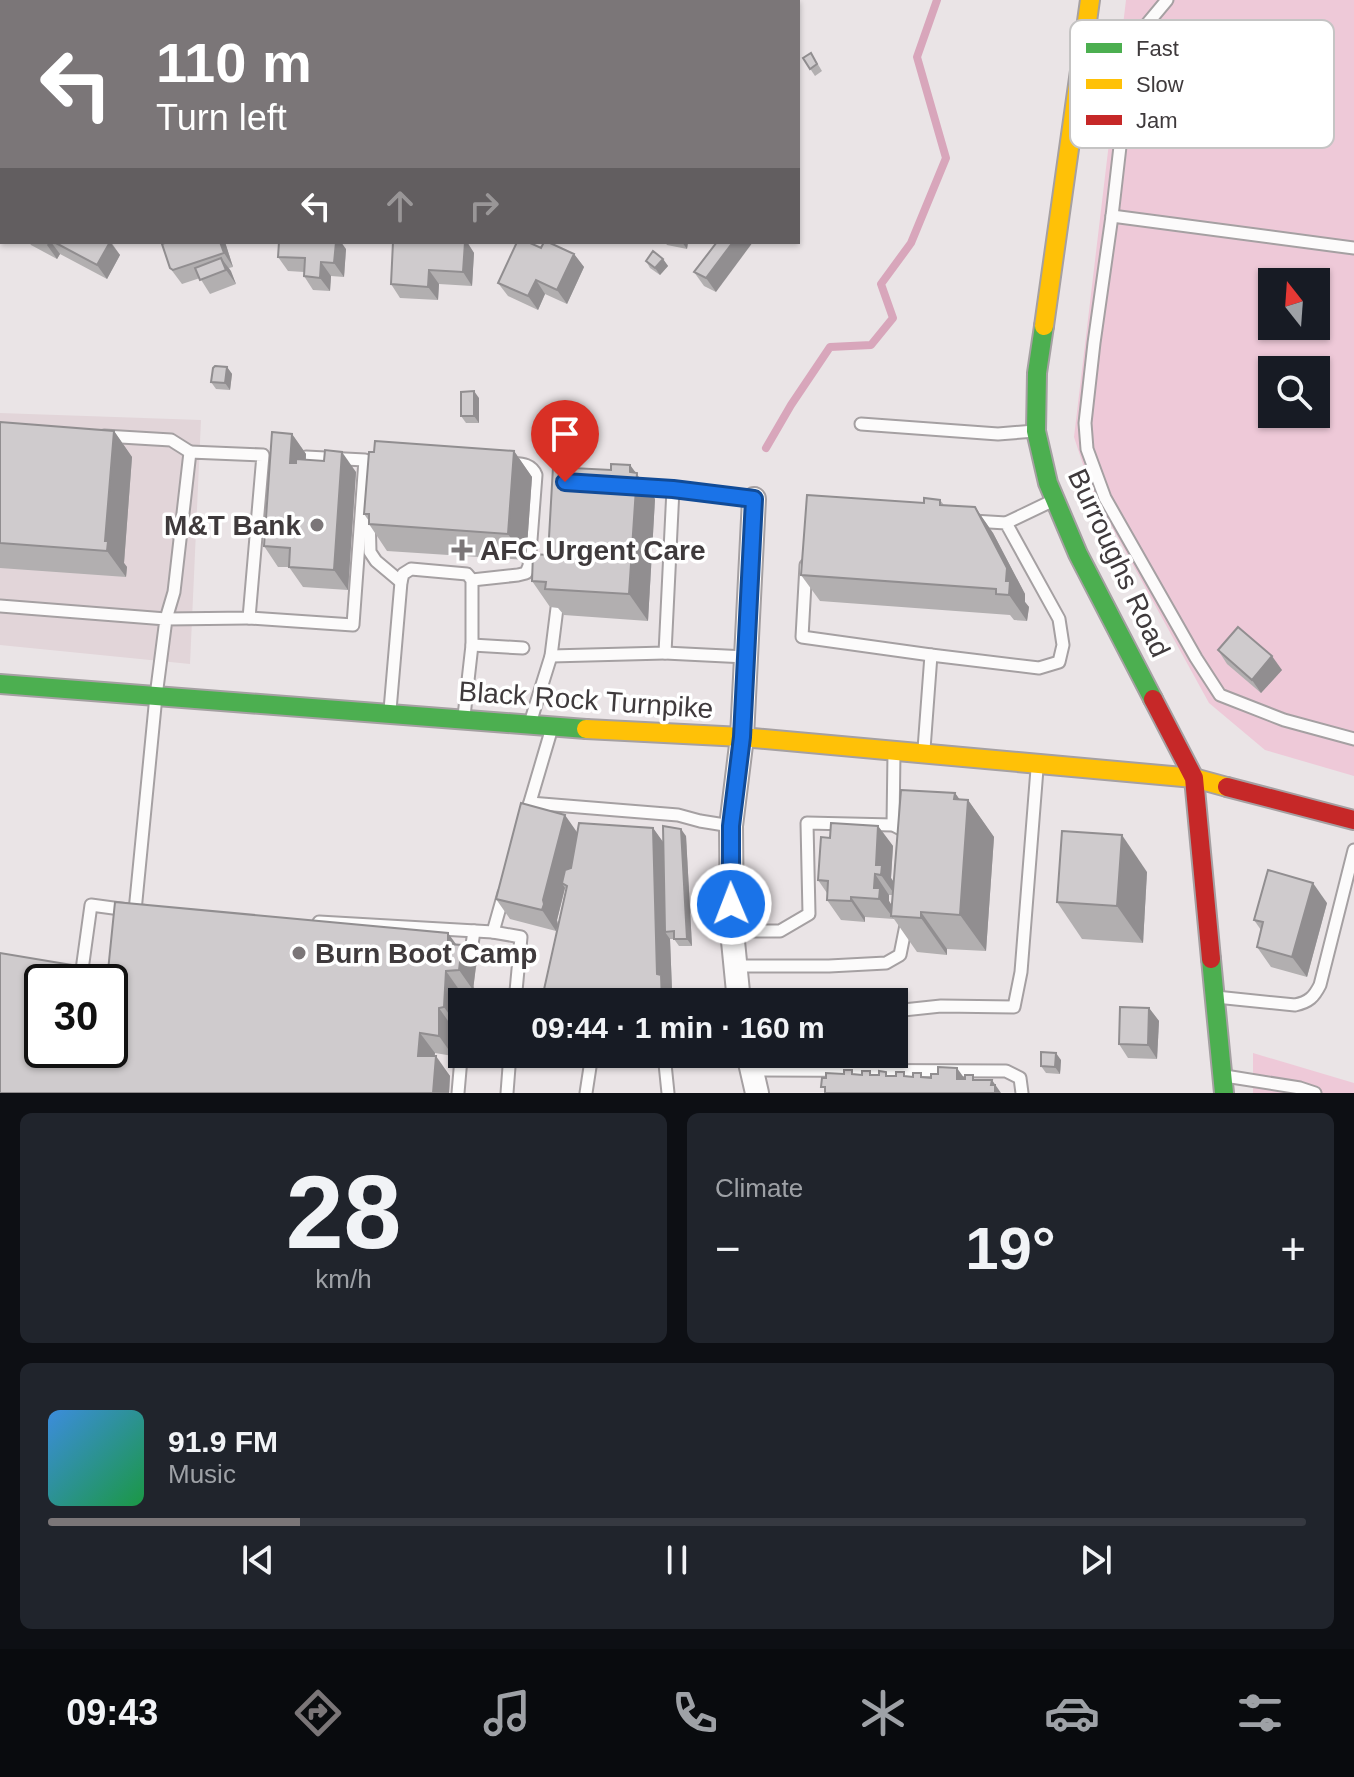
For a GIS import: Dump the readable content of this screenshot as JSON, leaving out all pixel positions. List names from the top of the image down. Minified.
{"streets":{"main road":["Burroughs Road","Black Rock Turnpike"]},"crossings":[["Burroughs Road","Black Rock Turnpike"]],"places":{"other":["M&T Bank","Burn Boot Camp"],"health":["AFC Urgent Care"]},"legend":["Fast","Slow","Jam"],"north":"top","page":{"turn":["110 m","Turn left"],"limit":"30","trip":"09:44 · 1 min · 160 m","tile":[["28","km/h"],"Climate"],"heat":["−","19°","+"],"song":["91.9 FM","Music"],"tabs":"09:43"}}
